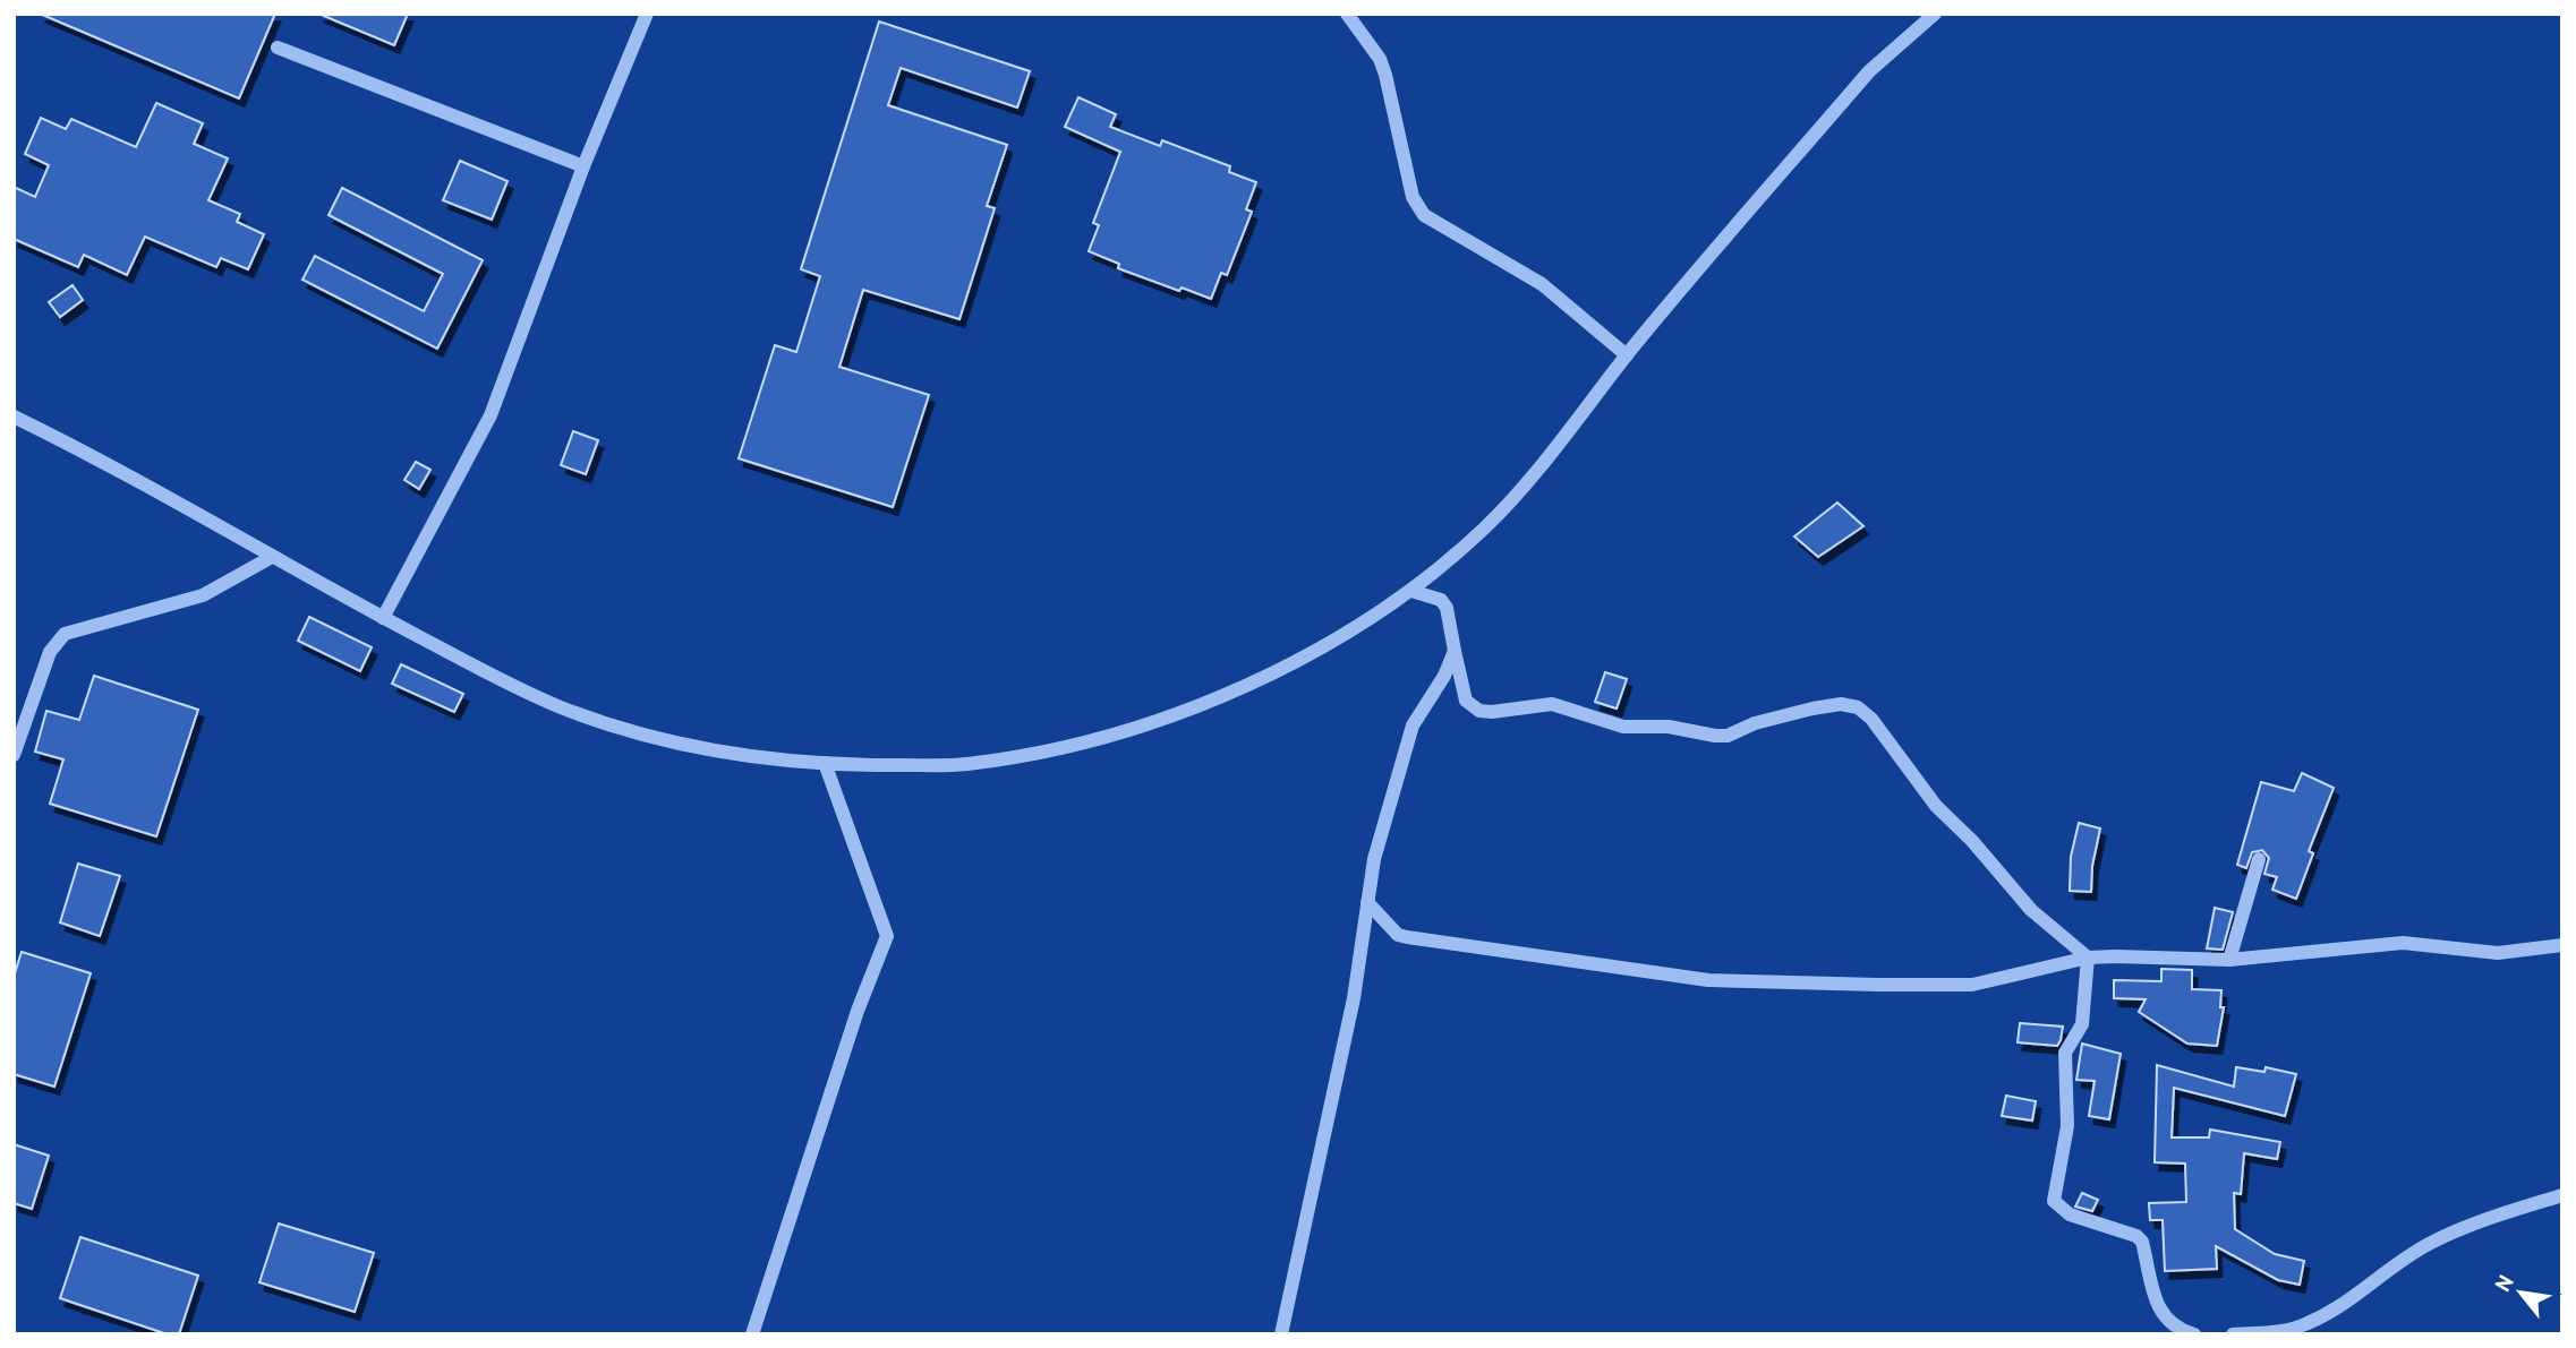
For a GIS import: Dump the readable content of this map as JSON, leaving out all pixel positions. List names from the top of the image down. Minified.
{"north":"top left"}
